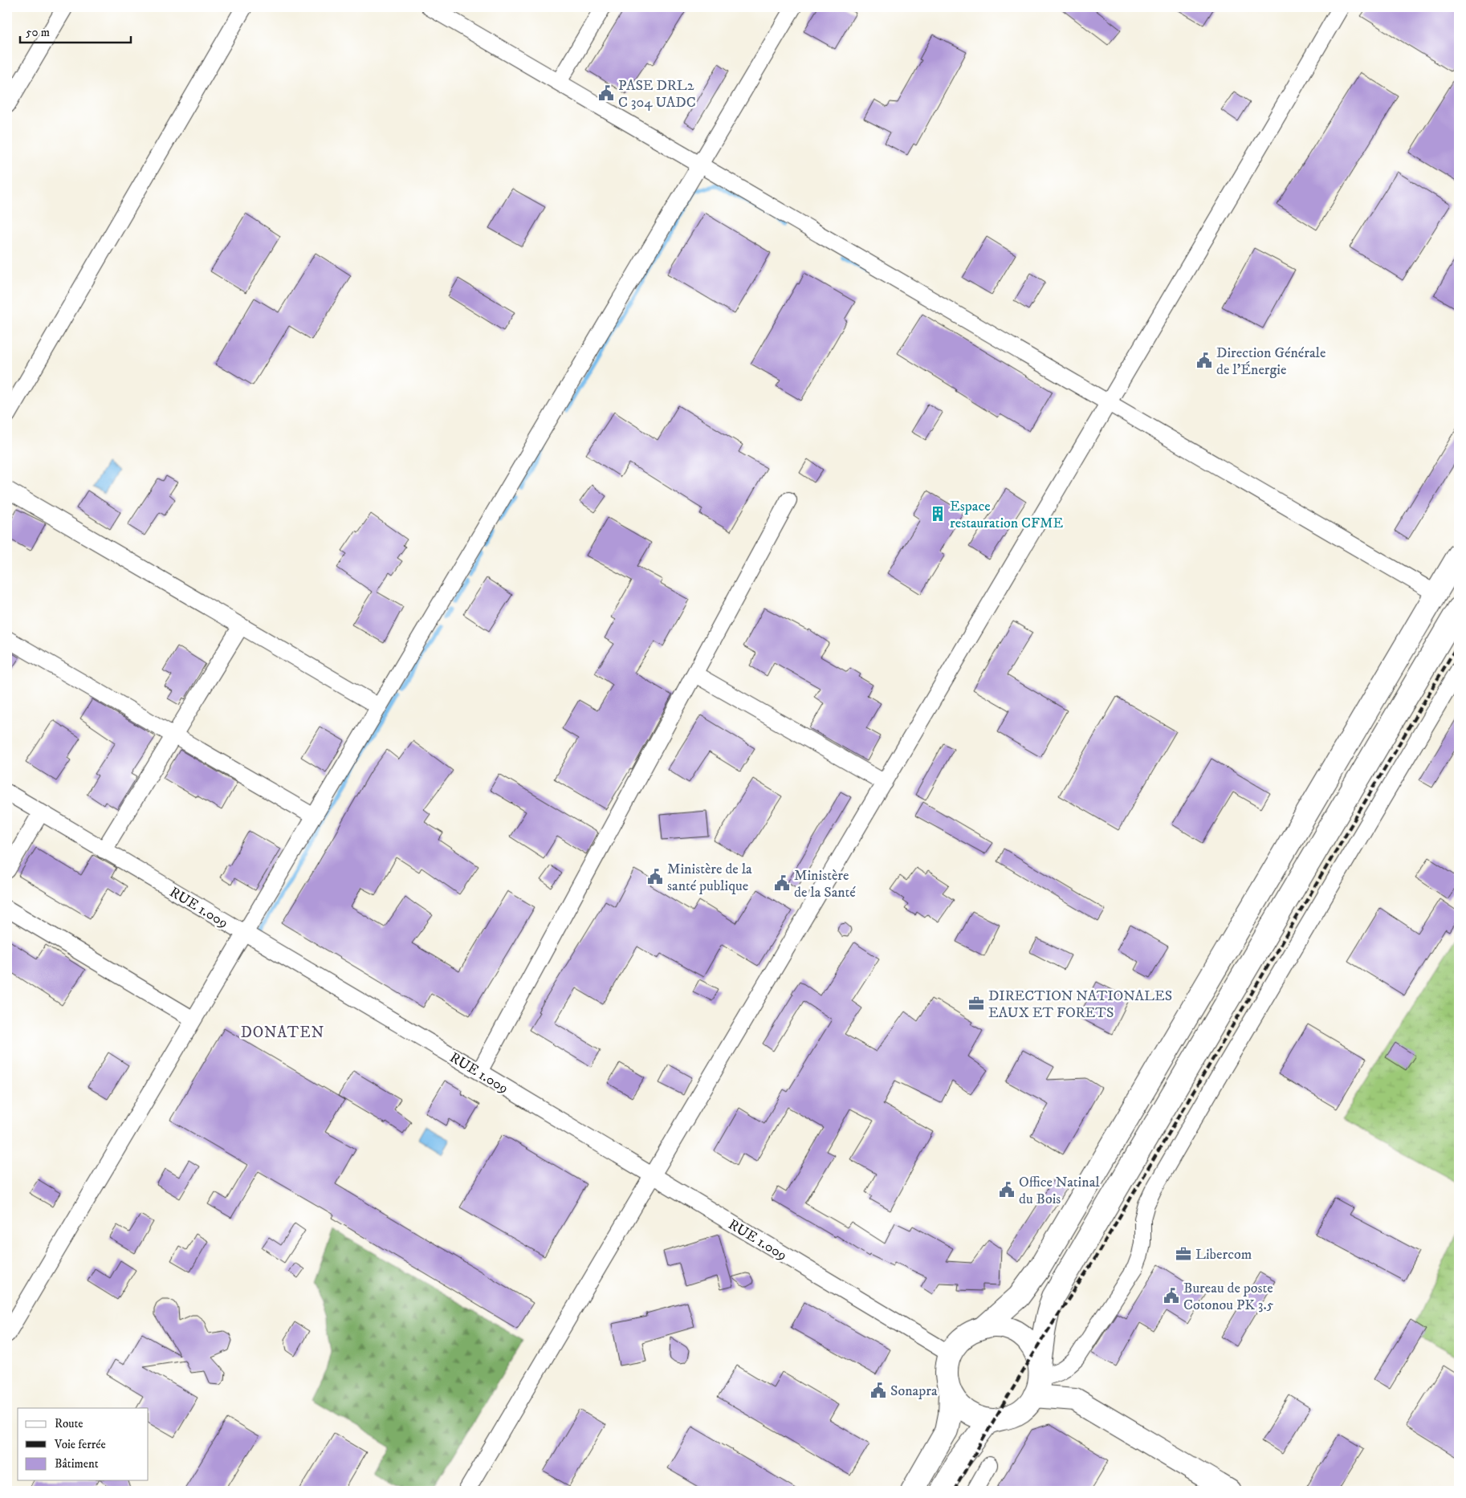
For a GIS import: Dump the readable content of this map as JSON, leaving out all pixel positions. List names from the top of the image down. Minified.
{"streets":{"street":["RUE 1.009"]},"districts":["DONATEN"],"places":{"public building":["PASE DRL2 C 304 UADC","Direction Générale de l'Énergie","Ministère de la santé publique","Ministère de la Santé","Office Natinal du Bois","Bureau de poste Cotonou PK 3.5","Sonapra"],"building":["Espace restauration CFME"],"office":["DIRECTION NATIONALES EAUX ET FORETS","Libercom"]},"legend":["Route","Voie ferrée","Bâtiment"],"scale_bar":"50 m"}
